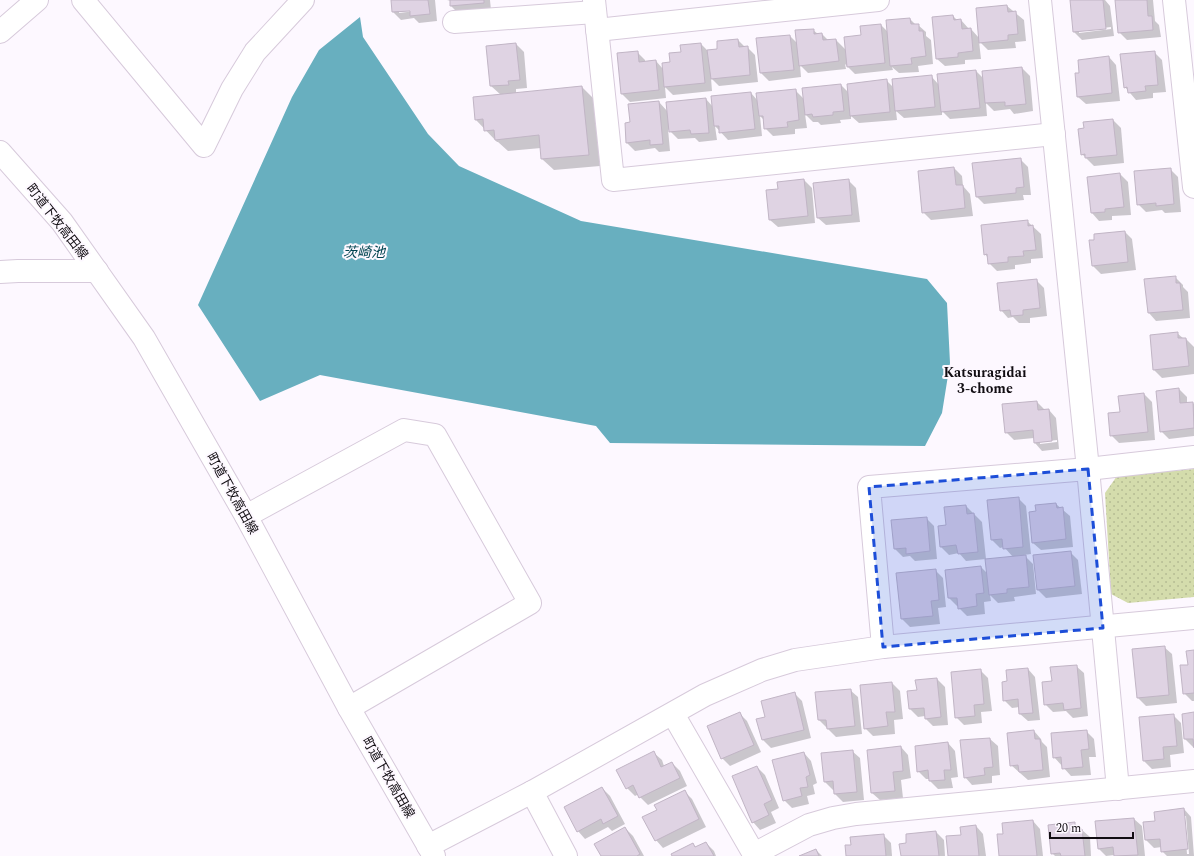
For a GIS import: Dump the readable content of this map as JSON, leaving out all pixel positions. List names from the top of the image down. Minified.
{"streets":{"street":["町道下牧高田線"]},"districts":["Katsuragidai 3-chome"],"water":["茨崎池"],"scale_bar":"20 m"}
